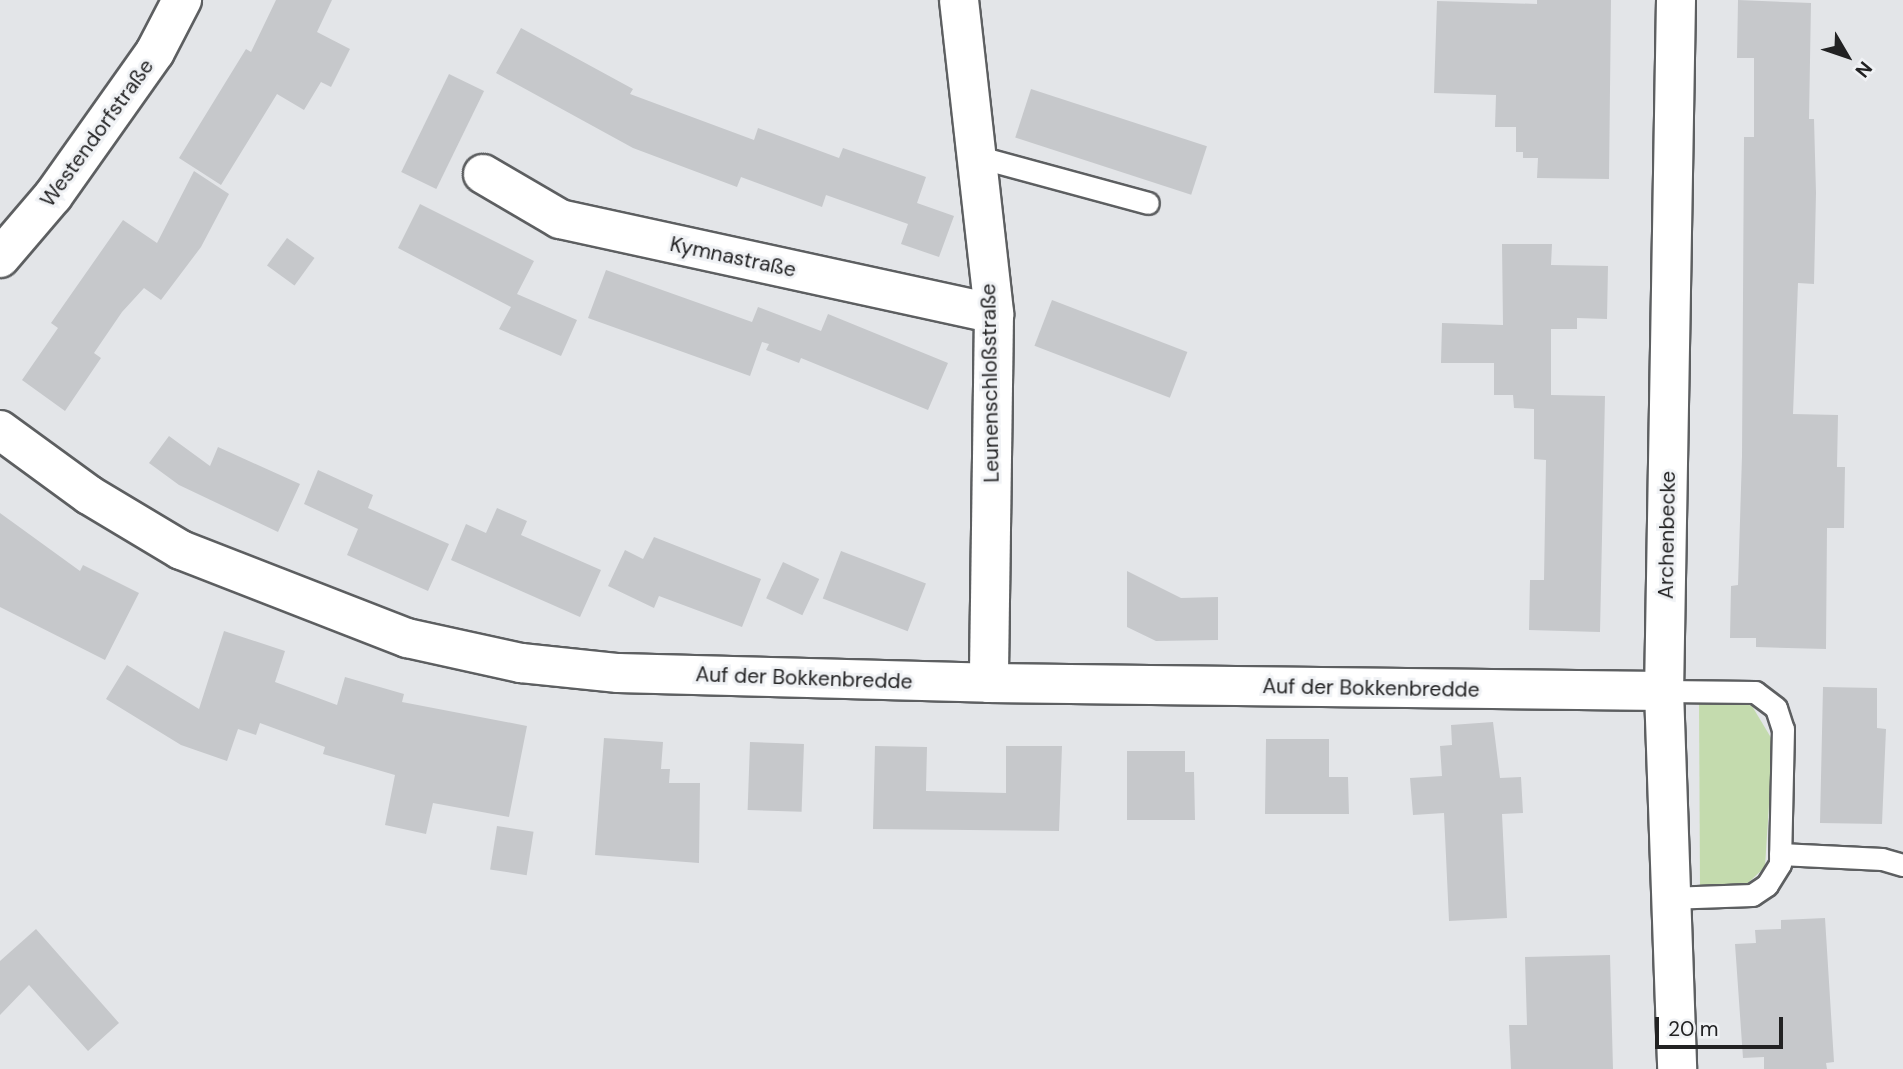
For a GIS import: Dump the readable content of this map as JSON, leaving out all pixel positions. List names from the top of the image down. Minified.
{"streets":{"street":["Westendorfstraße","Kymnastraße","Leunenschloßstraße","Archenbecke","Auf der Bokkenbredde"]},"crossings":[["Kymnastraße","Leunenschloßstraße"],["Leunenschloßstraße","Auf der Bokkenbredde"],["Archenbecke","Auf der Bokkenbredde"]],"scale_bar":"20 m","north":"bottom right"}
